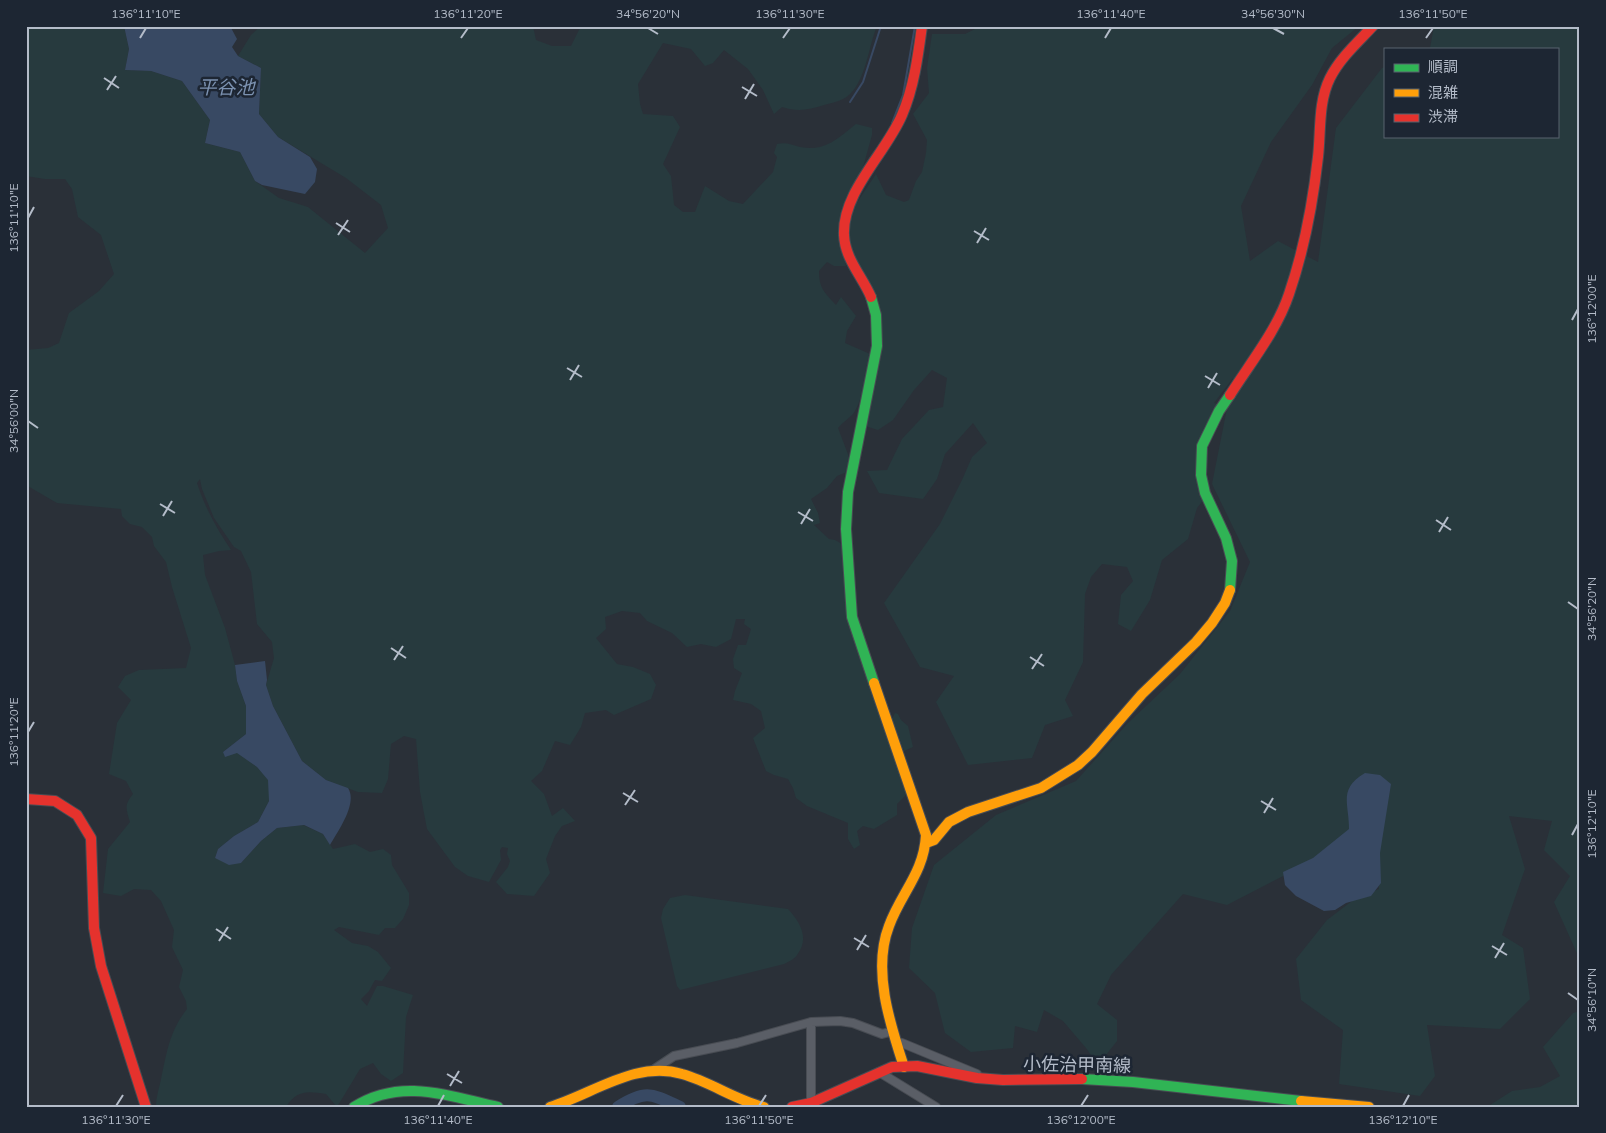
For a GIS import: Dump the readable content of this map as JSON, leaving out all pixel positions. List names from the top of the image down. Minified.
{"streets":{"street":["小佐治甲南線"]},"water":["平谷池"],"legend":["順調","混雑","渋滞"],"coordinates":["136°11'10\"E","136°11'20\"E","34°56'20\"N","136°11'30\"E","136°11'40\"E","34°56'30\"N","136°11'50\"E","136°12'00\"E","34°56'00\"N","136°12'10\"E","34°56'10\"N"]}
